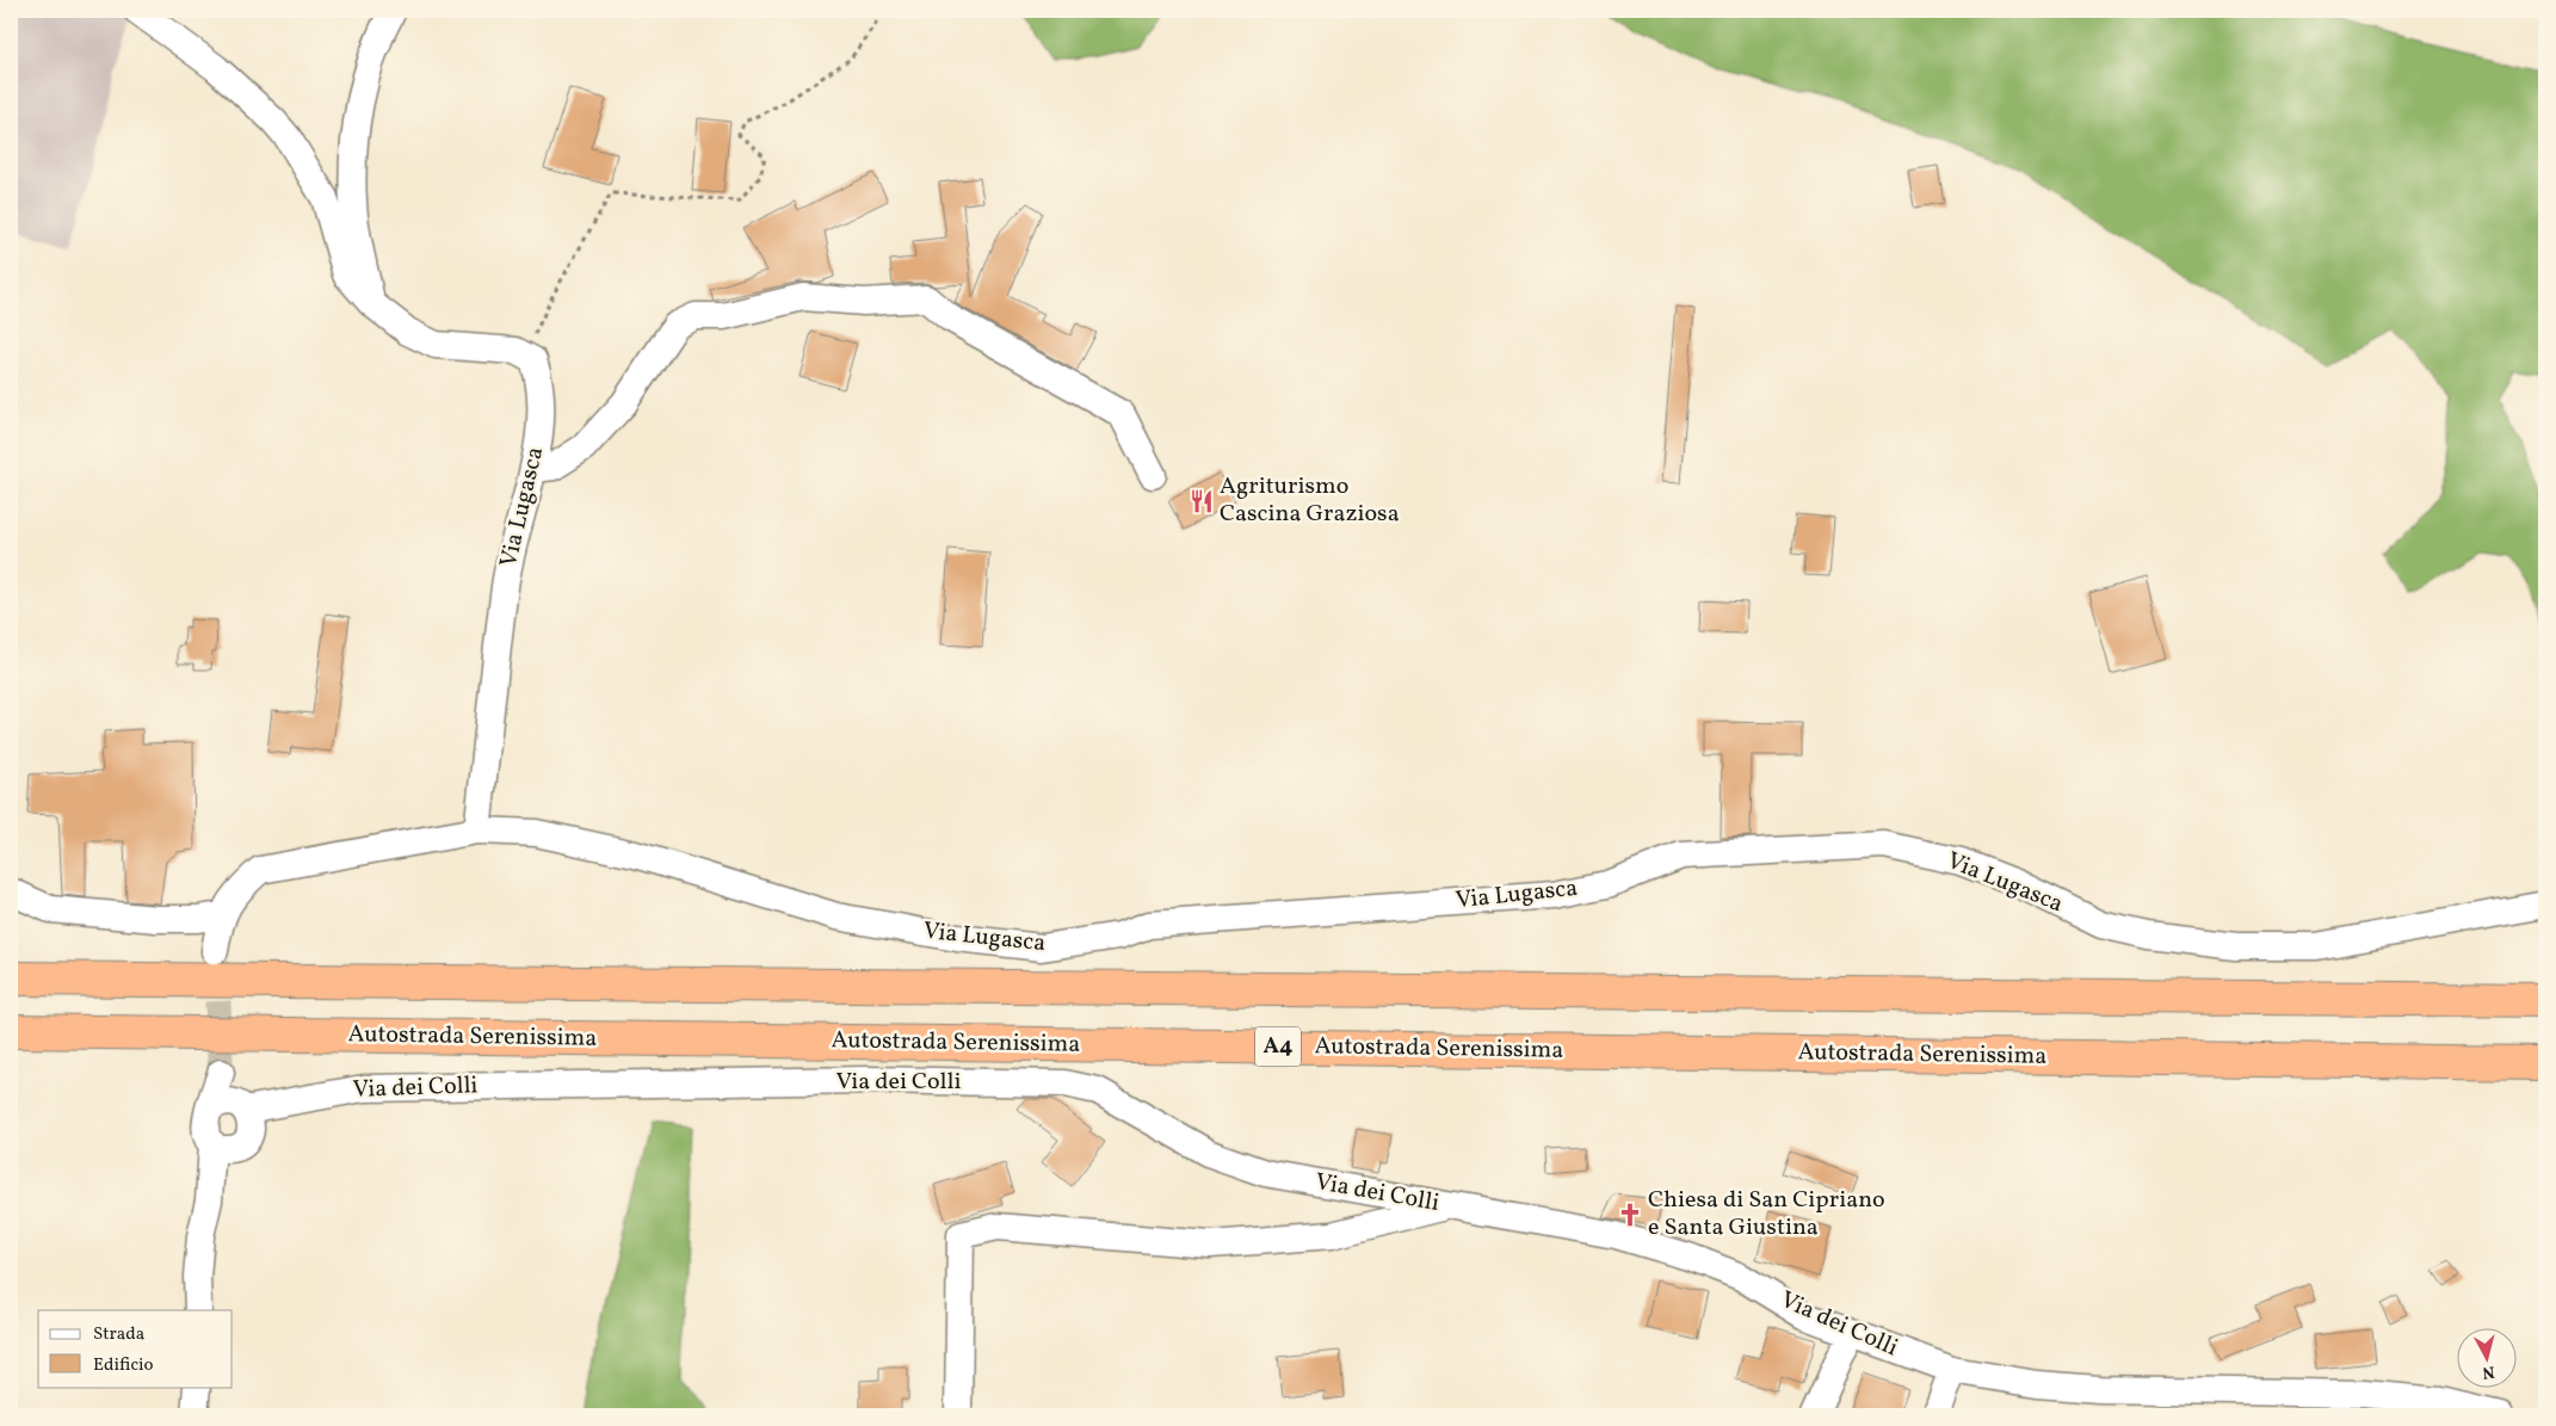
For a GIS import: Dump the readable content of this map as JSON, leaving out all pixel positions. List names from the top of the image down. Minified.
{"streets":{"highway":["Autostrada Serenissima","A4"],"street":["Via Lugasca","Via dei Colli"]},"places":{"restaurant":["Agriturismo Cascina Graziosa"],"church":["Chiesa di San Cipriano e Santa Giustina"]},"legend":["Strada","Edificio"],"north":"bottom"}
